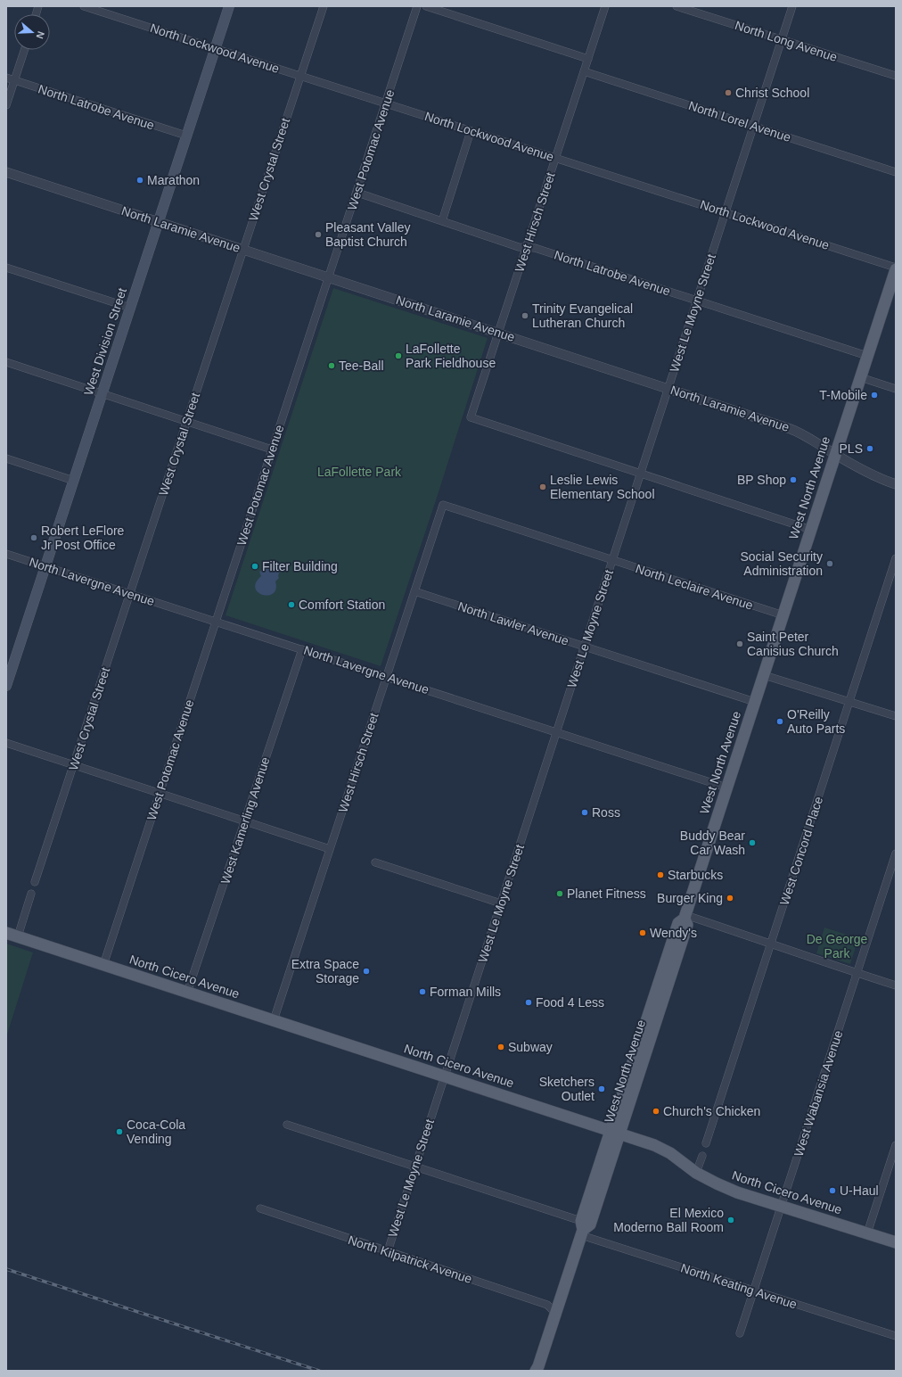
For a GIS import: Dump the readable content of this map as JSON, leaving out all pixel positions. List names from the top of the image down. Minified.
{"streets":{"main road":["West Division Street","West North Avenue","North Cicero Avenue"],"street":["North Long Avenue","North Lockwood Avenue","North Latrobe Avenue","North Lorel Avenue","West Potomac Avenue","West Crystal Street","West Hirsch Street","North Laramie Avenue","West Le Moyne Street","North Lavergne Avenue","North Leclaire Avenue","North Lawler Avenue","West Kamerling Avenue","West Concord Place","West Wabansia Avenue","North Kilpatrick Avenue","North Keating Avenue"]},"crossings":[["North Long Avenue","West Le Moyne Street"],["North Lockwood Avenue","West Potomac Avenue"],["North Lockwood Avenue","West Crystal Street"],["North Lockwood Avenue","West Hirsch Street"],["North Lockwood Avenue","West Le Moyne Street"],["North Lockwood Avenue","West Division Street"],["North Lockwood Avenue","West North Avenue"],["North Latrobe Avenue","West Potomac Avenue"],["North Latrobe Avenue","West Hirsch Street"],["North Latrobe Avenue","West Le Moyne Street"],["North Latrobe Avenue","West Division Street"],["North Latrobe Avenue","West North Avenue"],["North Lorel Avenue","West Hirsch Street"],["North Lorel Avenue","West Le Moyne Street"],["West Potomac Avenue","North Laramie Avenue"],["West Potomac Avenue","North Lavergne Avenue"],["West Potomac Avenue","North Cicero Avenue"],["West Crystal Street","North Laramie Avenue"],["West Crystal Street","North Lavergne Avenue"],["West Hirsch Street","North Laramie Avenue"],["West Hirsch Street","West Le Moyne Street"],["West Hirsch Street","North Lavergne Avenue"],["West Hirsch Street","North Leclaire Avenue"],["West Hirsch Street","North Lawler Avenue"],["West Hirsch Street","North Cicero Avenue"],["North Laramie Avenue","West Le Moyne Street"],["North Laramie Avenue","West Division Street"],["North Laramie Avenue","West North Avenue"],["West Le Moyne Street","North Lavergne Avenue"],["West Le Moyne Street","North Leclaire Avenue"],["West Le Moyne Street","North Lawler Avenue"],["West Le Moyne Street","North Cicero Avenue"],["West Le Moyne Street","North Kilpatrick Avenue"],["West Le Moyne Street","North Keating Avenue"],["West Division Street","North Lavergne Avenue"],["West North Avenue","North Lavergne Avenue"],["West North Avenue","North Leclaire Avenue"],["West North Avenue","North Lawler Avenue"],["West North Avenue","North Cicero Avenue"],["West North Avenue","North Kilpatrick Avenue"],["West North Avenue","North Keating Avenue"],["North Lavergne Avenue","West Kamerling Avenue"],["West Kamerling Avenue","North Cicero Avenue"],["North Cicero Avenue","West Wabansia Avenue"],["West Wabansia Avenue","North Keating Avenue"]],"parks":["LaFollette Park","De George Park"],"places":["Christ School","Marathon","Pleasant Valley Baptist Church","Trinity Evangelical Lutheran Church","LaFollette Park Fieldhouse","Tee-Ball","T-Mobile","PLS","BP Shop","Leslie Lewis Elementary School","Robert LeFlore Jr Post Office","Social Security Administration","Filter Building","Comfort Station","Saint Peter Canisius Church","O'Reilly Auto Parts","Ross","Buddy Bear Car Wash","Starbucks","Planet Fitness","Burger King","Wendy's","Extra Space Storage","Forman Mills","Food 4 Less","Subway","Sketchers Outlet","Church's Chicken","Coca-Cola Vending","U-Haul","El Mexico Moderno Ball Room"],"north":"right"}
